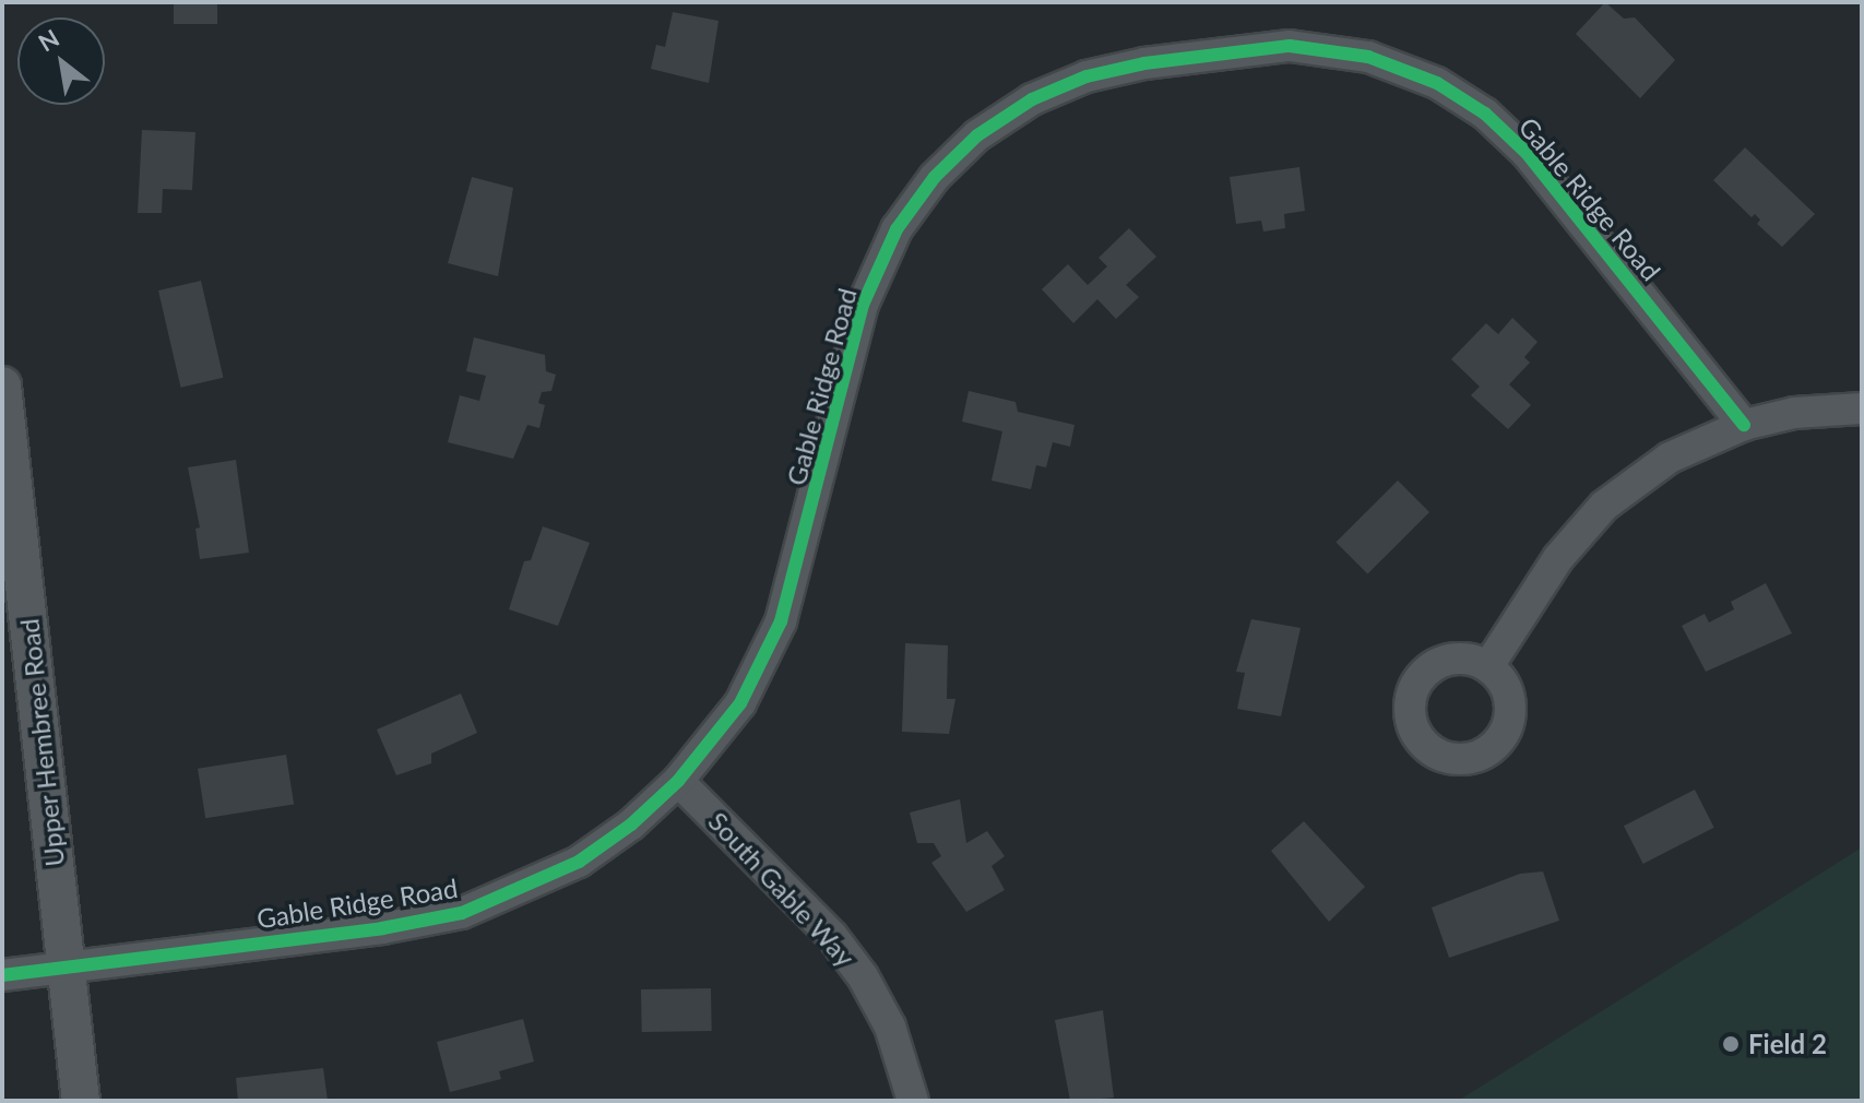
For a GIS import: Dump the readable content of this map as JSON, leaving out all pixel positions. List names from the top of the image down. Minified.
{"streets":{"street":["Gable Ridge Road","Upper Hembree Road","South Gable Way"]},"crossings":[["Gable Ridge Road","Upper Hembree Road"],["Gable Ridge Road","South Gable Way"]],"places":["Field 2"],"north":"top left"}
